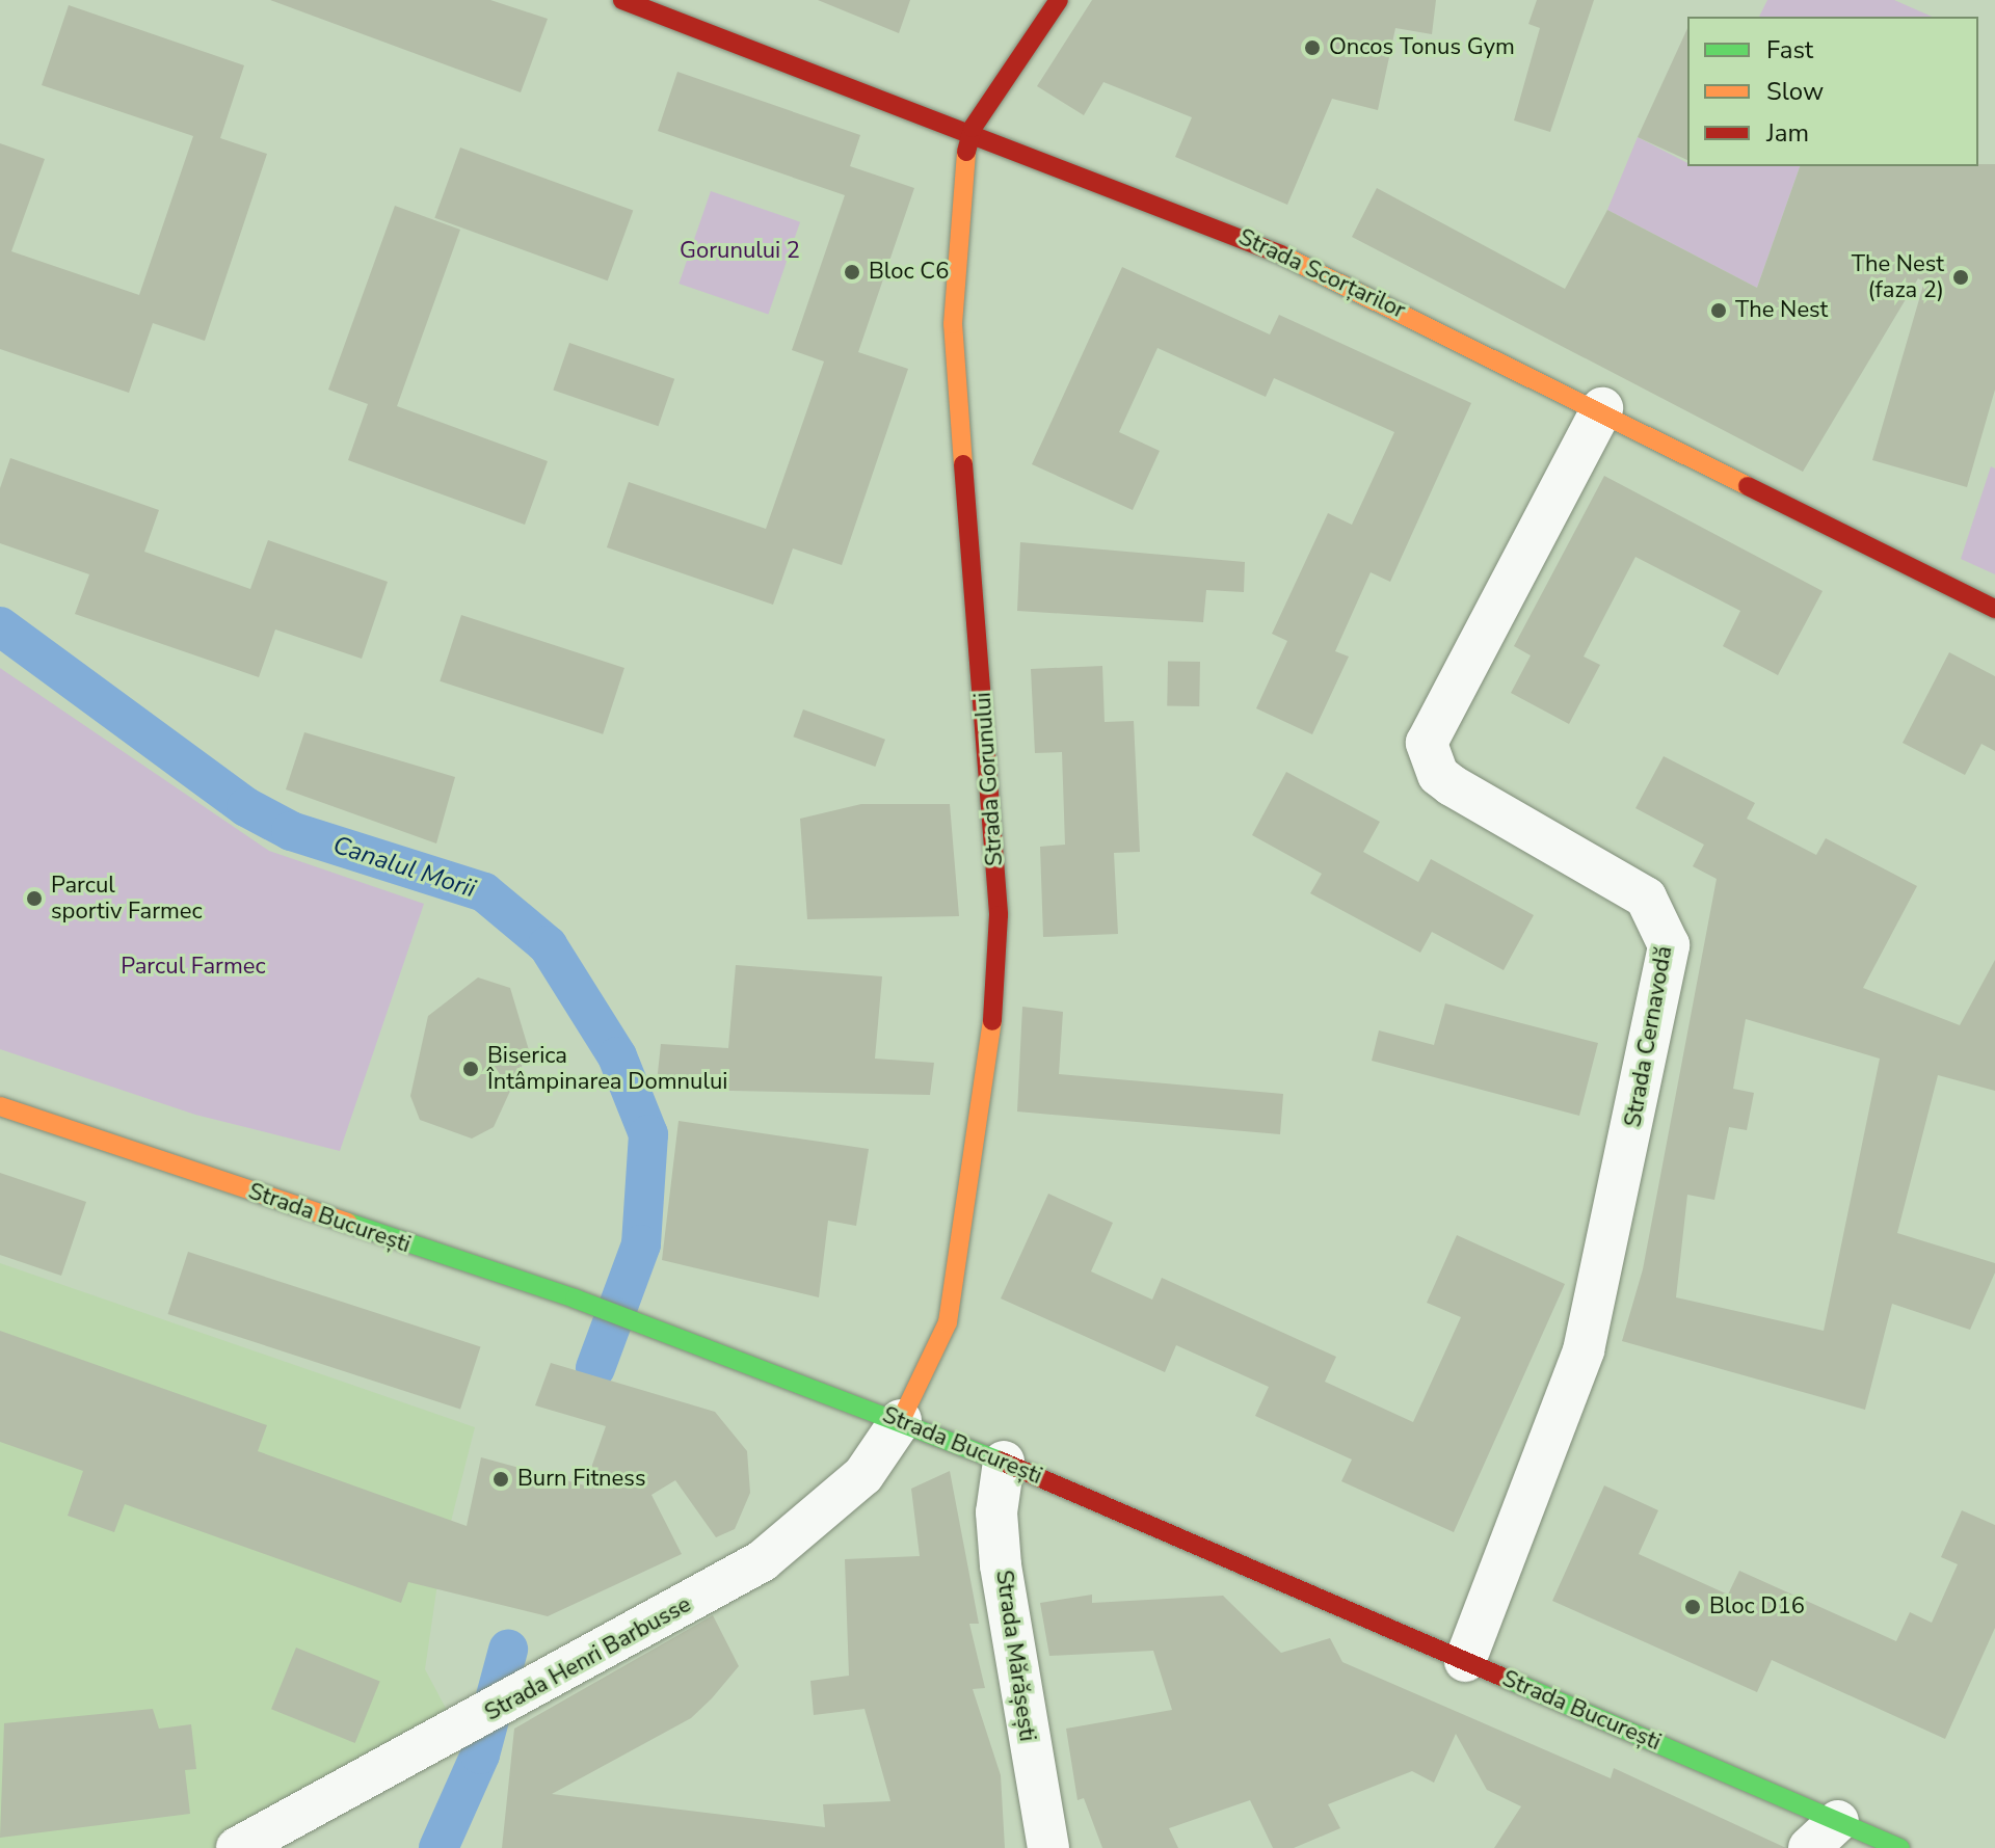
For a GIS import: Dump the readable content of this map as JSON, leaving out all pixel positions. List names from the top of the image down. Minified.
{"streets":{"street":["Strada Scorțarilor","Strada Gorunului","Strada Cernavodă","Strada București","Strada Mărășești","Strada Henri Barbusse"]},"crossings":[["Strada Scorțarilor","Strada Gorunului"],["Strada Scorțarilor","Strada Cernavodă"],["Strada Gorunului","Strada București"],["Strada Gorunului","Strada Henri Barbusse"],["Strada Cernavodă","Strada București"],["Strada București","Strada Mărășești"],["Strada București","Strada Henri Barbusse"]],"water":["Canalul Morii"],"parks":["Gorunului 2","Parcul Farmec"],"places":["Oncos Tonus Gym","Bloc C6","The Nest (faza 2)","The Nest","Parcul sportiv Farmec","Biserica Întâmpinarea Domnului","Burn Fitness","Bloc D16"],"legend":["Fast","Slow","Jam"]}
